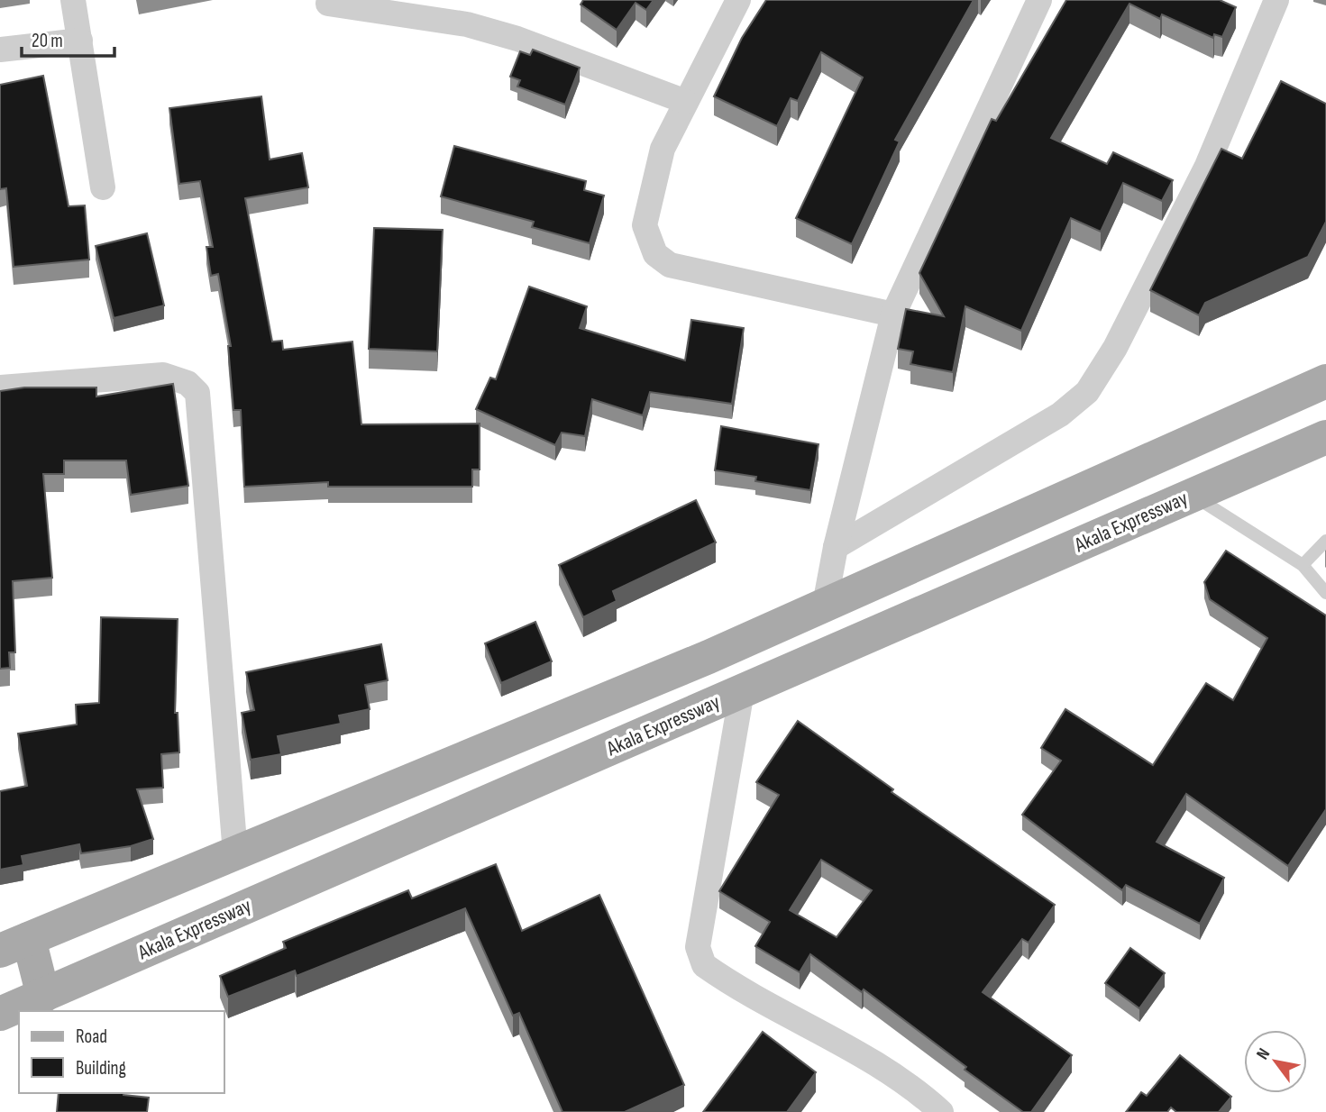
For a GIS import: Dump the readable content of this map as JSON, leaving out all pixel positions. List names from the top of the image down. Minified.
{"streets":{"main road":["Akala Expressway"]},"legend":["Road","Building"],"scale_bar":"20 m","north":"top left"}
